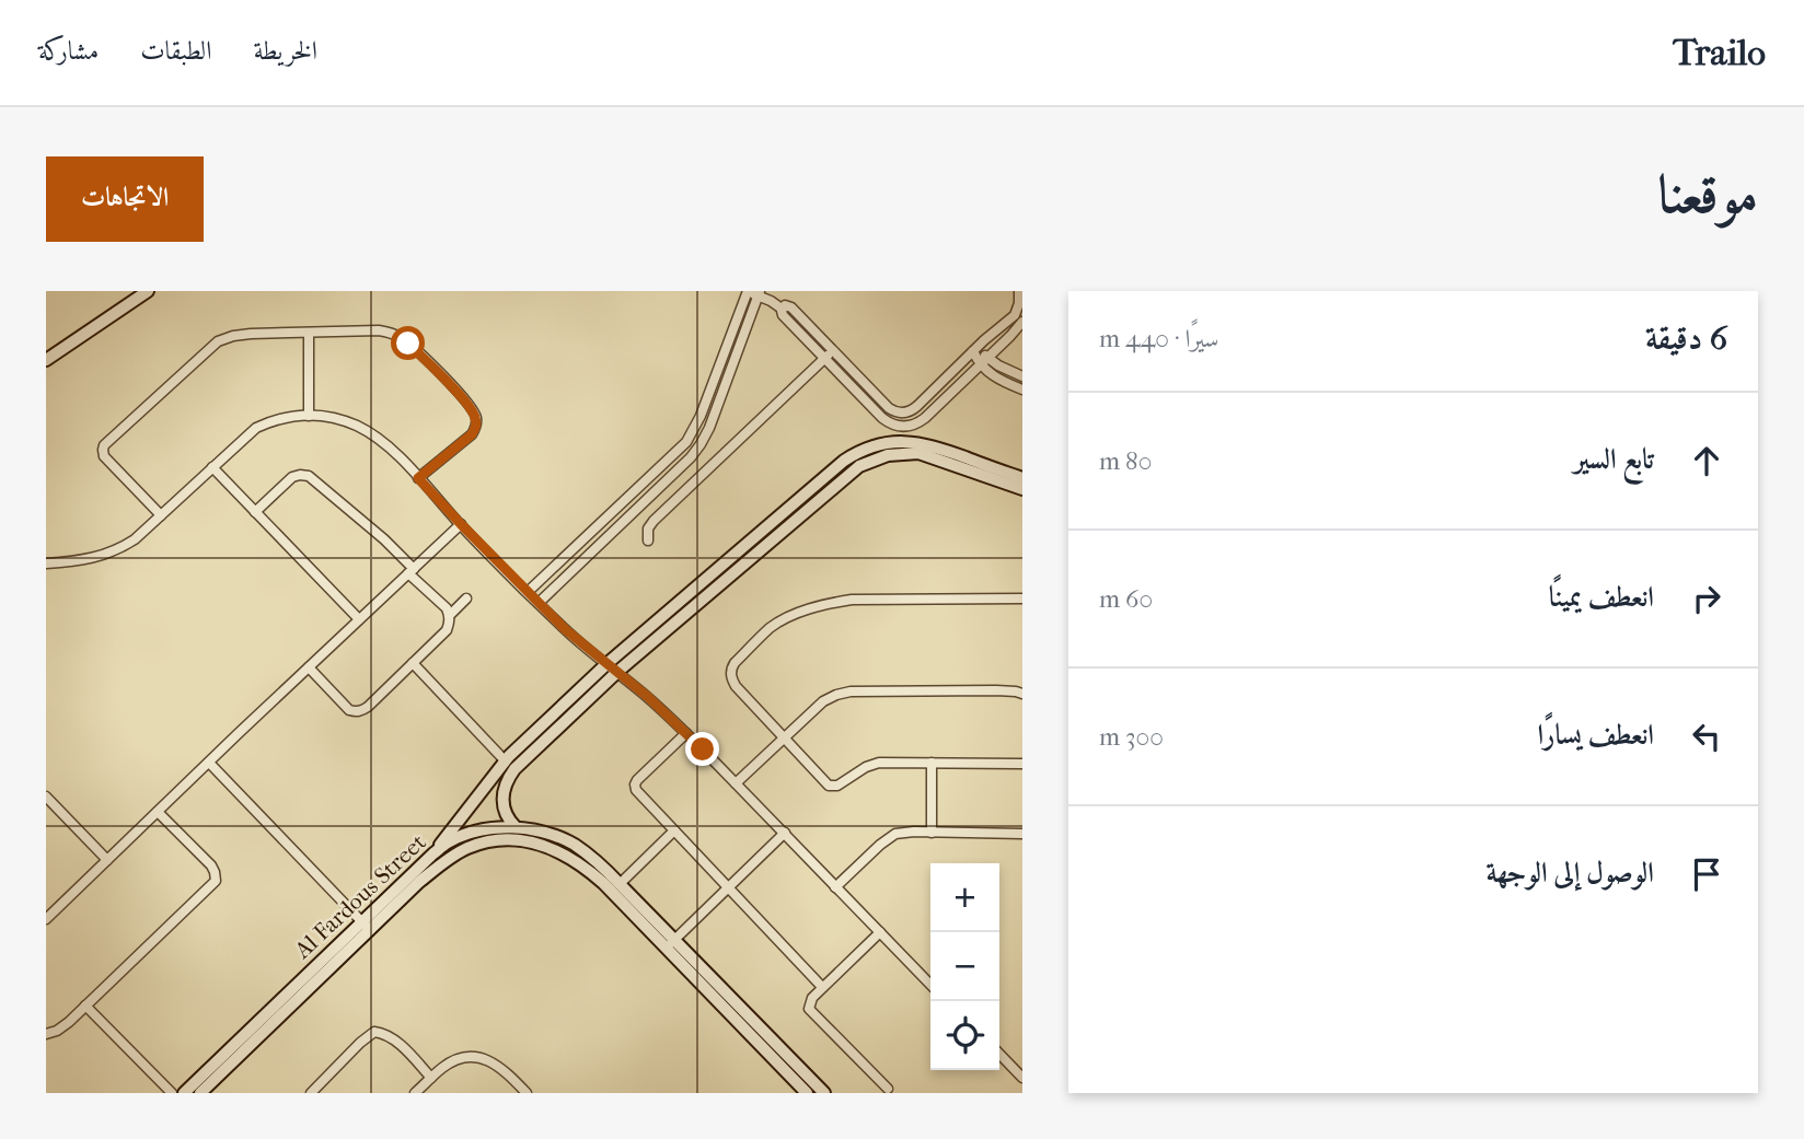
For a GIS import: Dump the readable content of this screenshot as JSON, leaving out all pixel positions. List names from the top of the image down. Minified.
{"streets":{"street":["Al Fardous Street"]},"page":{"header":"Trailo","nav":["الخريطة","الطبقات","مشاركة"],"title":"موقعنا","buttons":"الاتجاهات","heading":["6 دقيقة","سيرًا · 440 m"],"list":[["تابع السير","80 m"],["انعطف يمينًا","60 m"],["انعطف يسارًا","300 m"],"الوصول إلى الوجهة"],"map_buttons":["+","−"]}}
